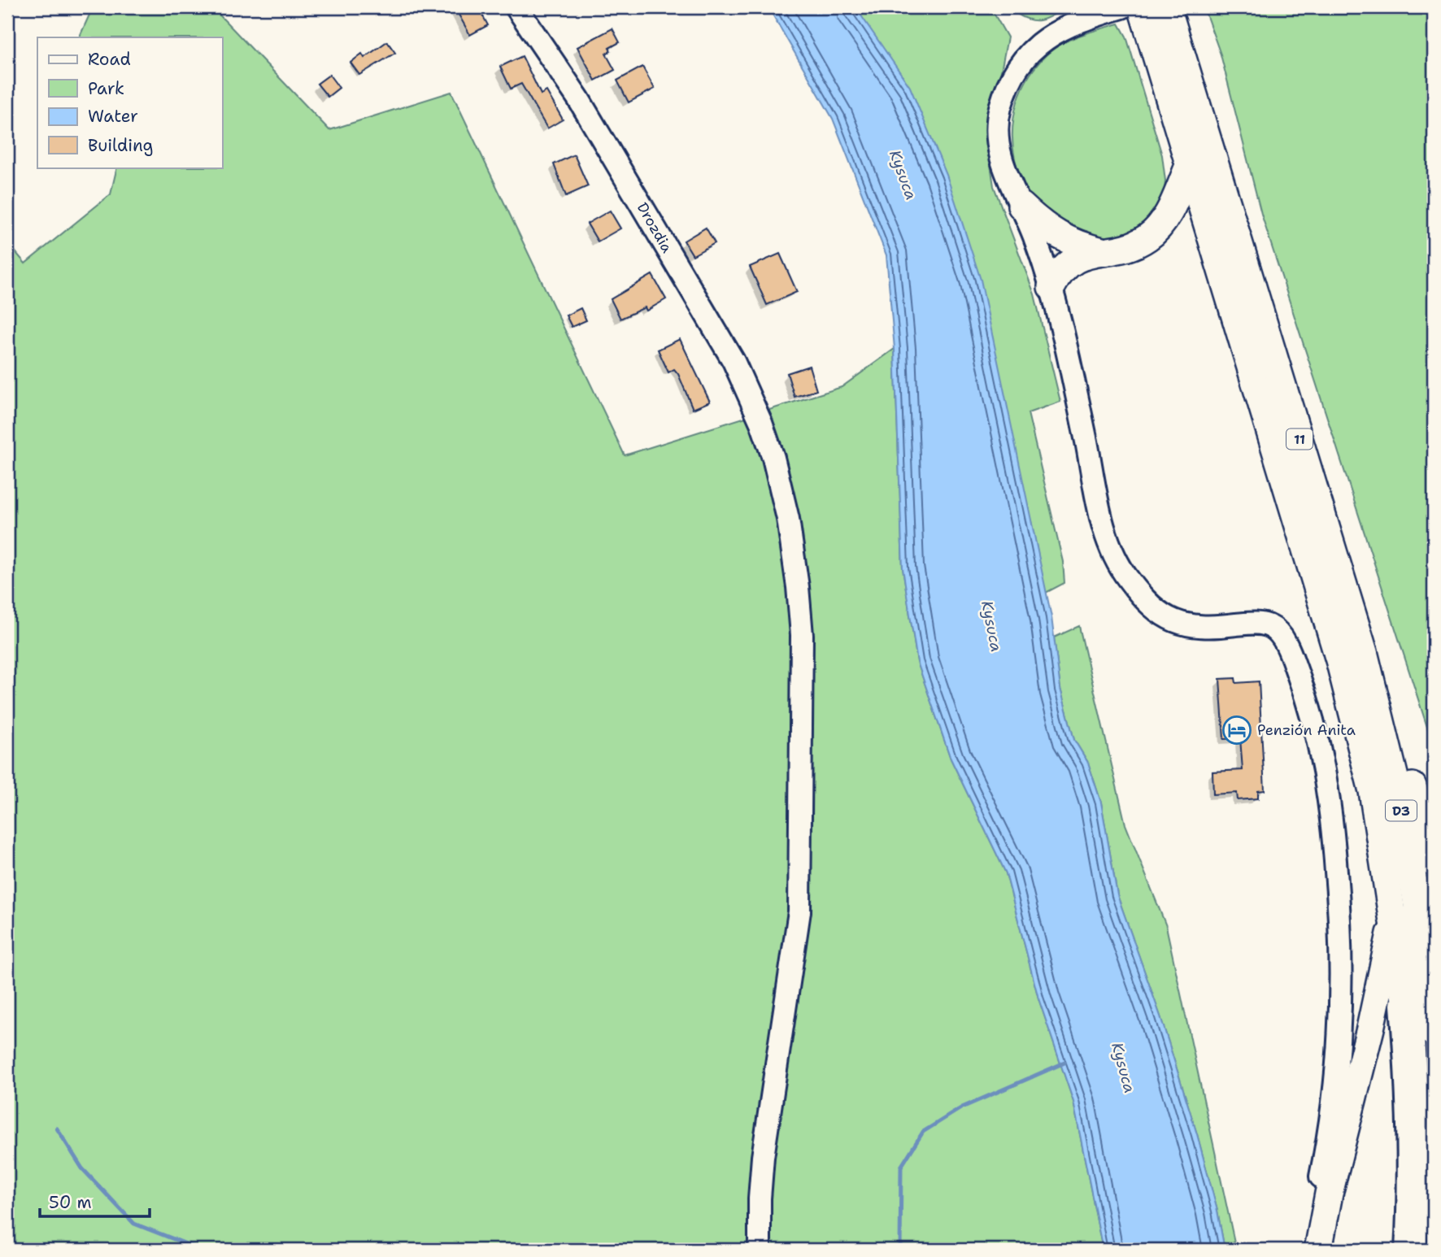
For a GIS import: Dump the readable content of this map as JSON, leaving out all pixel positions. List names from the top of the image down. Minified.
{"streets":{"highway":["D3"],"main road":["11"],"street":["Drozdia"]},"crossings":[["11","D3"]],"water":["Kysuca"],"places":{"hotel":["Penzión Anita"]},"legend":["Road","Park","Water","Building"],"scale_bar":"50 m"}
